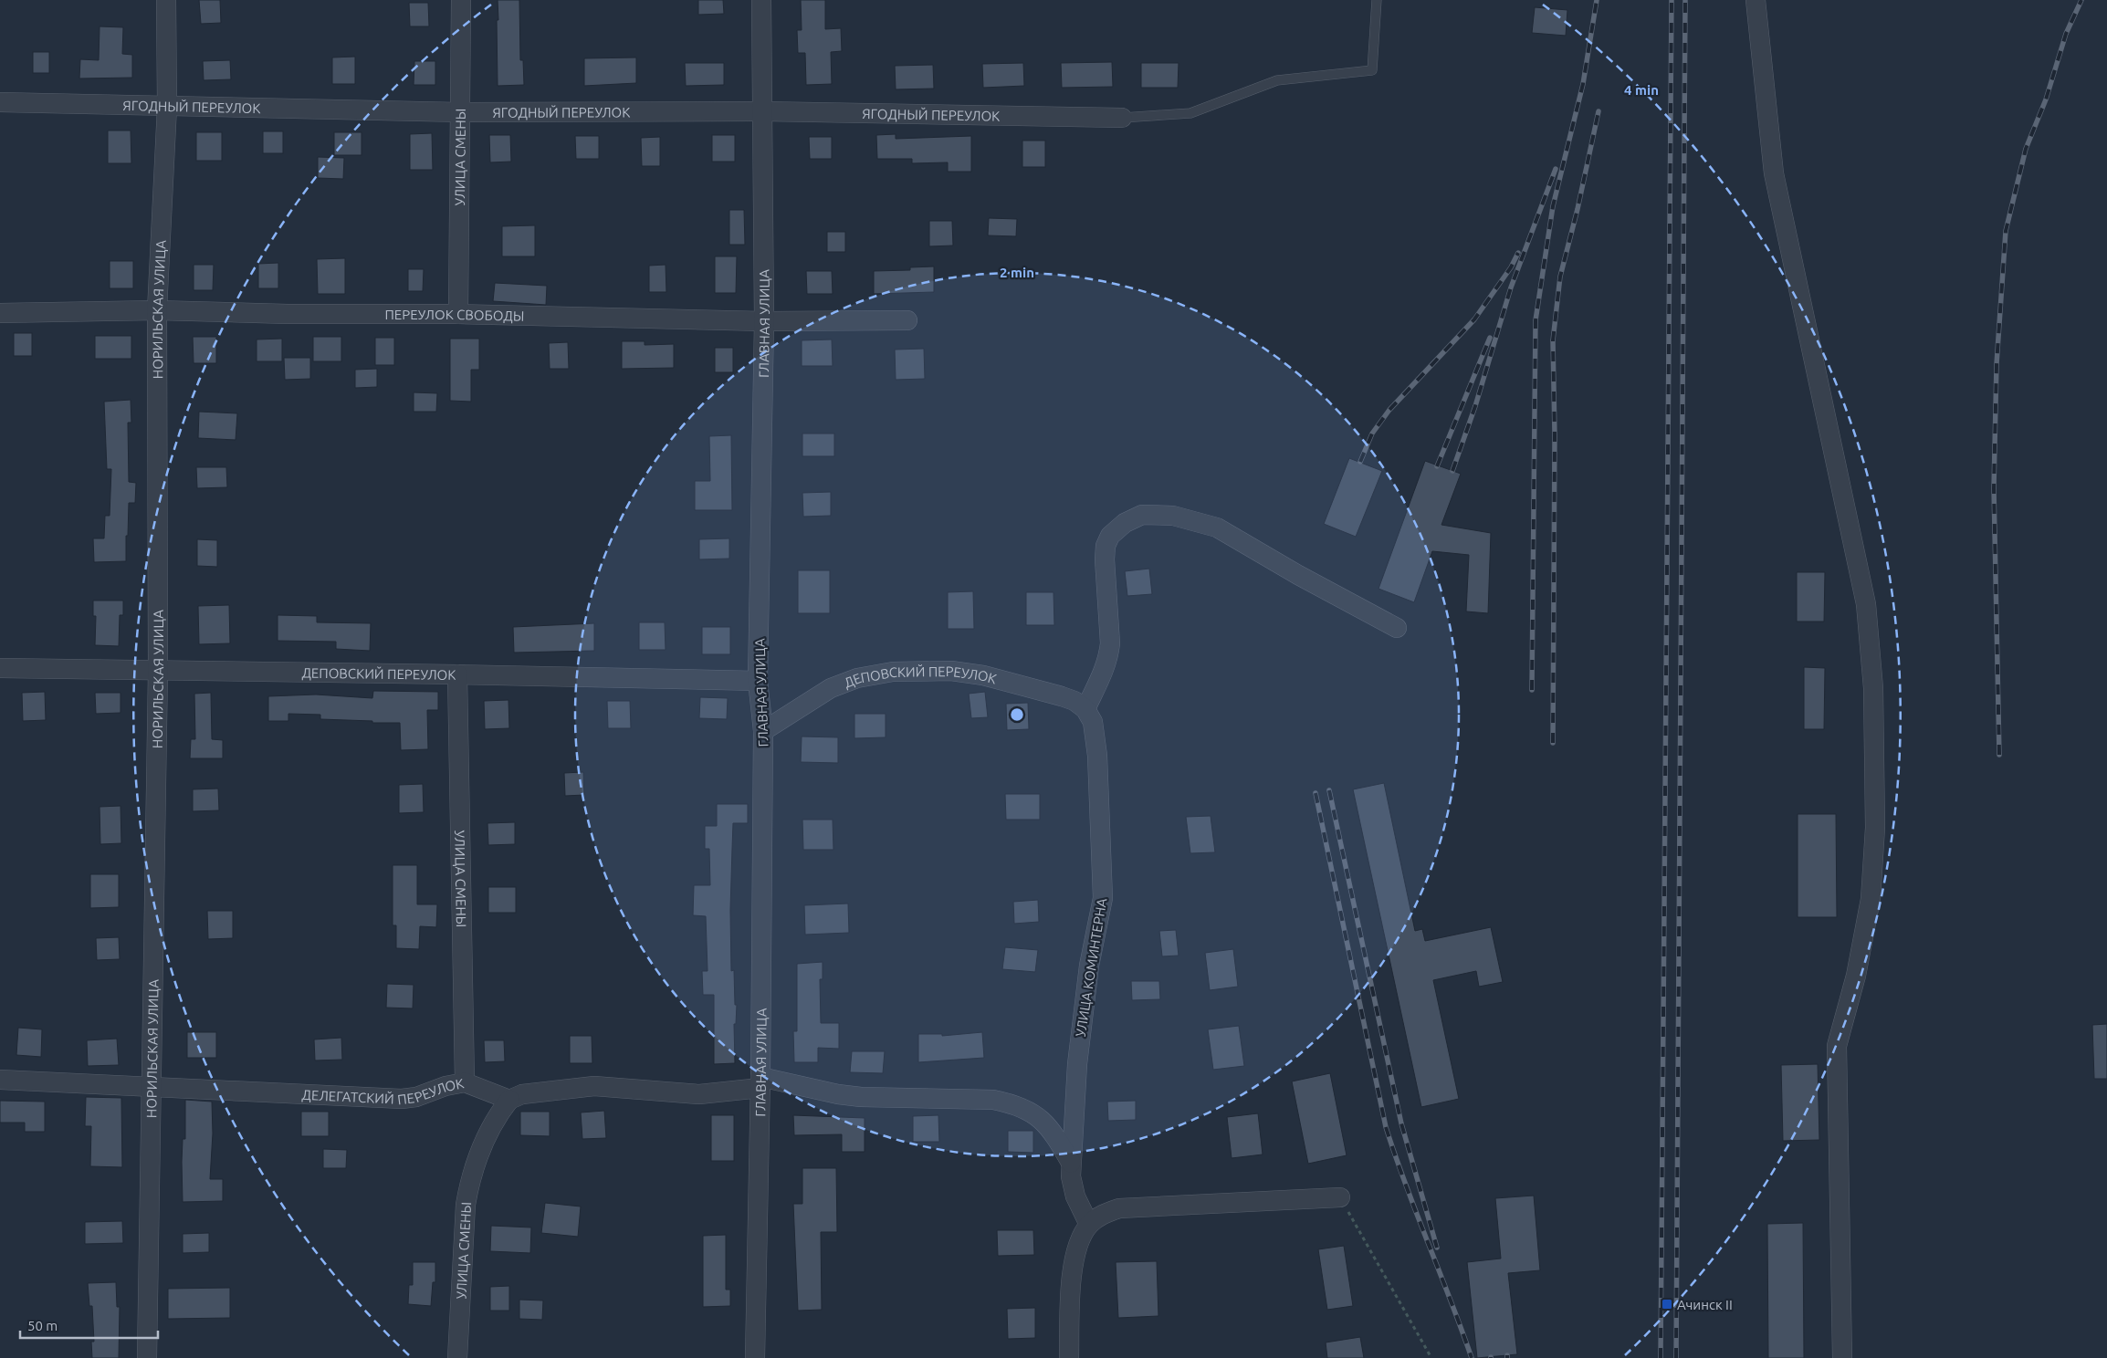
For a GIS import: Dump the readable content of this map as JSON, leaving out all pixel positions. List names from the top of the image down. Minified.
{"streets":{"street":["ЯГОДНЫЙ ПЕРЕУЛОК","УЛИЦА СМЕНЫ","НОРИЛЬСКАЯ УЛИЦА","ПЕРЕУЛОК СВОБОДЫ","ГЛАВНАЯ УЛИЦА","ДЕПОВСКИЙ ПЕРЕУЛОК","УЛИЦА КОМИНТЕРНА","ДЕЛЕГАТСКИЙ ПЕРЕУЛОК"]},"crossings":[["ЯГОДНЫЙ ПЕРЕУЛОК","УЛИЦА СМЕНЫ"],["ЯГОДНЫЙ ПЕРЕУЛОК","НОРИЛЬСКАЯ УЛИЦА"],["ЯГОДНЫЙ ПЕРЕУЛОК","ГЛАВНАЯ УЛИЦА"],["УЛИЦА СМЕНЫ","ПЕРЕУЛОК СВОБОДЫ"],["УЛИЦА СМЕНЫ","ДЕПОВСКИЙ ПЕРЕУЛОК"],["УЛИЦА СМЕНЫ","ДЕЛЕГАТСКИЙ ПЕРЕУЛОК"],["НОРИЛЬСКАЯ УЛИЦА","ПЕРЕУЛОК СВОБОДЫ"],["НОРИЛЬСКАЯ УЛИЦА","ДЕПОВСКИЙ ПЕРЕУЛОК"],["НОРИЛЬСКАЯ УЛИЦА","ДЕЛЕГАТСКИЙ ПЕРЕУЛОК"],["ПЕРЕУЛОК СВОБОДЫ","ГЛАВНАЯ УЛИЦА"],["ГЛАВНАЯ УЛИЦА","ДЕПОВСКИЙ ПЕРЕУЛОК"],["ДЕПОВСКИЙ ПЕРЕУЛОК","УЛИЦА КОМИНТЕРНА"]],"places":{"transit":["Ачинск II"]},"scale_bar":"50 m","rings":["4 min","2 min"]}
